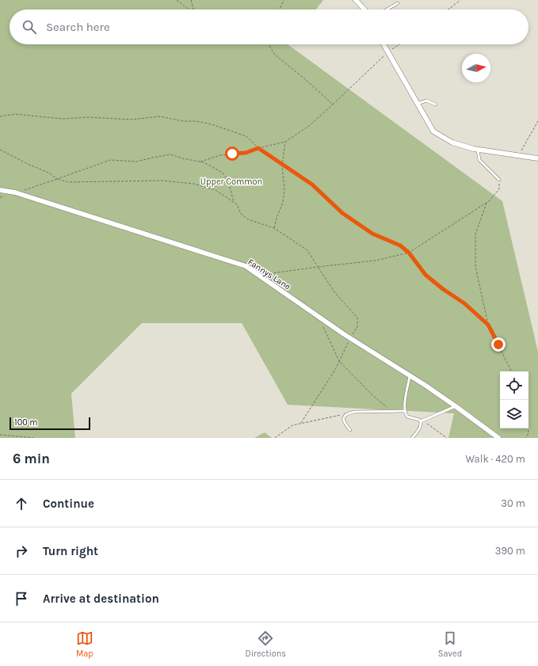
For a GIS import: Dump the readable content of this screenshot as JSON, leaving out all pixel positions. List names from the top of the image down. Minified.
{"streets":{"street":["Fannys Lane"]},"parks":["Upper Common"],"scale_bar":"100 m","north":"right","page":{"search":"Search here","scale":"100 m","heading":["6 min","Walk · 420 m"],"list":[["Continue","30 m"],["Turn right","390 m"],"Arrive at destination"],"nav":["Map","Directions","Saved"]}}
